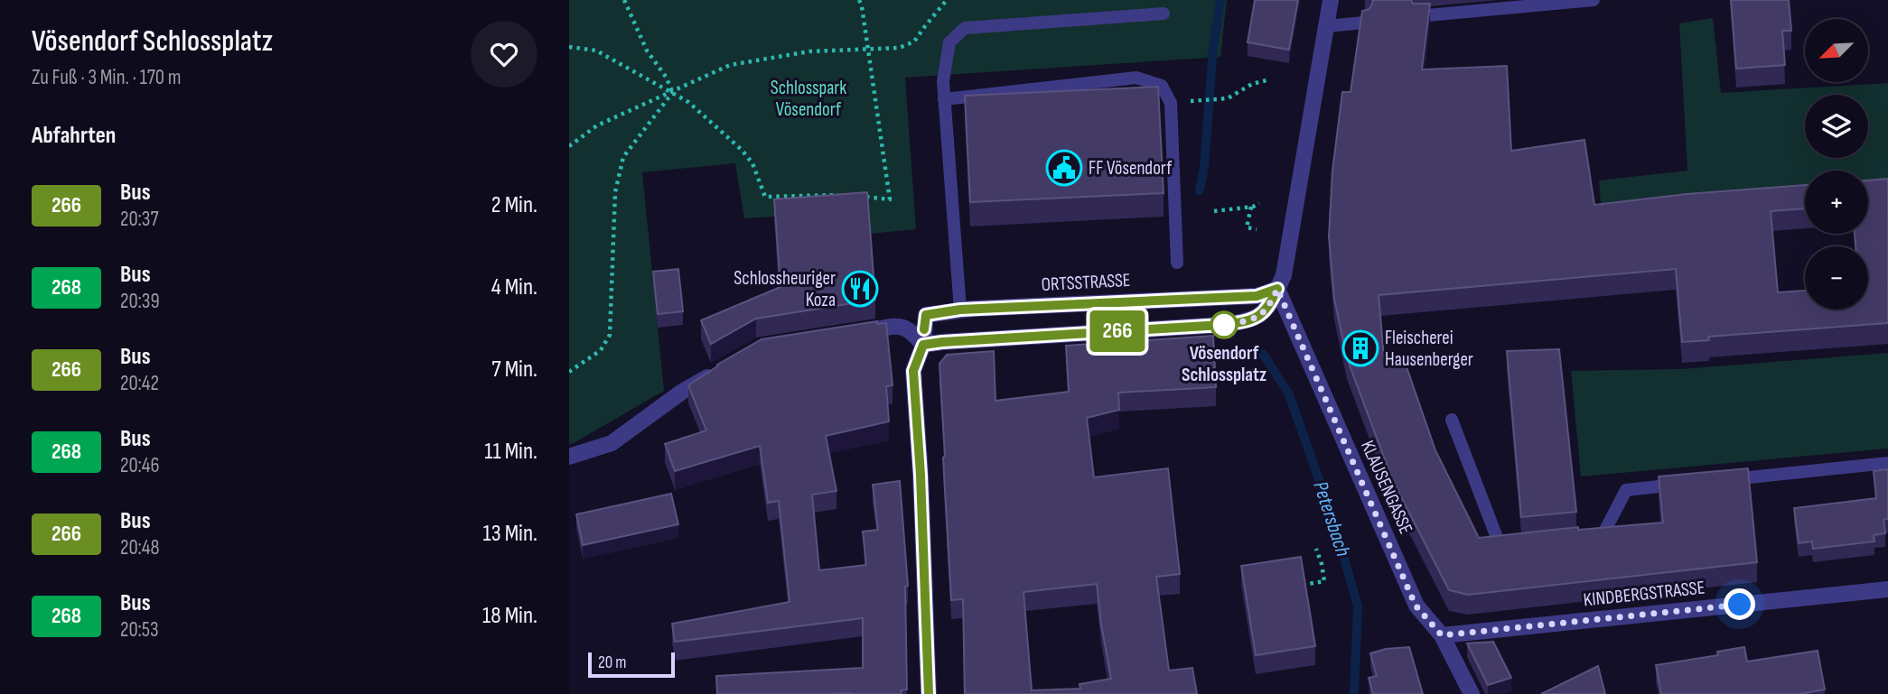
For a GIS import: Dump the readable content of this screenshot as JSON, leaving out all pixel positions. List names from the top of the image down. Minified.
{"streets":{"street":["ORTSSTRASSE","KLAUSENGASSE","KINDBERGSTRASSE"]},"crossings":[["ORTSSTRASSE","KLAUSENGASSE"],["KLAUSENGASSE","KINDBERGSTRASSE"]],"water":["Petersbach"],"parks":["Schlosspark Vösendorf"],"places":{"public building":["FF Vösendorf"],"restaurant":["Schlossheuriger Koza"],"other":["Vösendorf Schlossplatz"],"building":["Fleischerei Hausenberger"]},"lines":["bus line 266"],"scale_bar":"20 m","north":"bottom left","page":{"heading":[["Vösendorf Schlossplatz","Zu Fuß · 3 Min. · 170 m"],"Abfahrten"],"on_map":"266","map_buttons":["+","−"],"list":[{"mark":"266","name":"Bus","note":"20:37","value":"2 Min."},{"mark":"268","name":"Bus","note":"20:39","value":"4 Min."},{"mark":"266","name":"Bus","note":"20:42","value":"7 Min."},{"mark":"268","name":"Bus","note":"20:46","value":"11 Min."},{"mark":"266","name":"Bus","note":"20:48","value":"13 Min."},{"mark":"268","name":"Bus","note":"20:53","value":"18 Min."}],"scale":"20 m"}}
